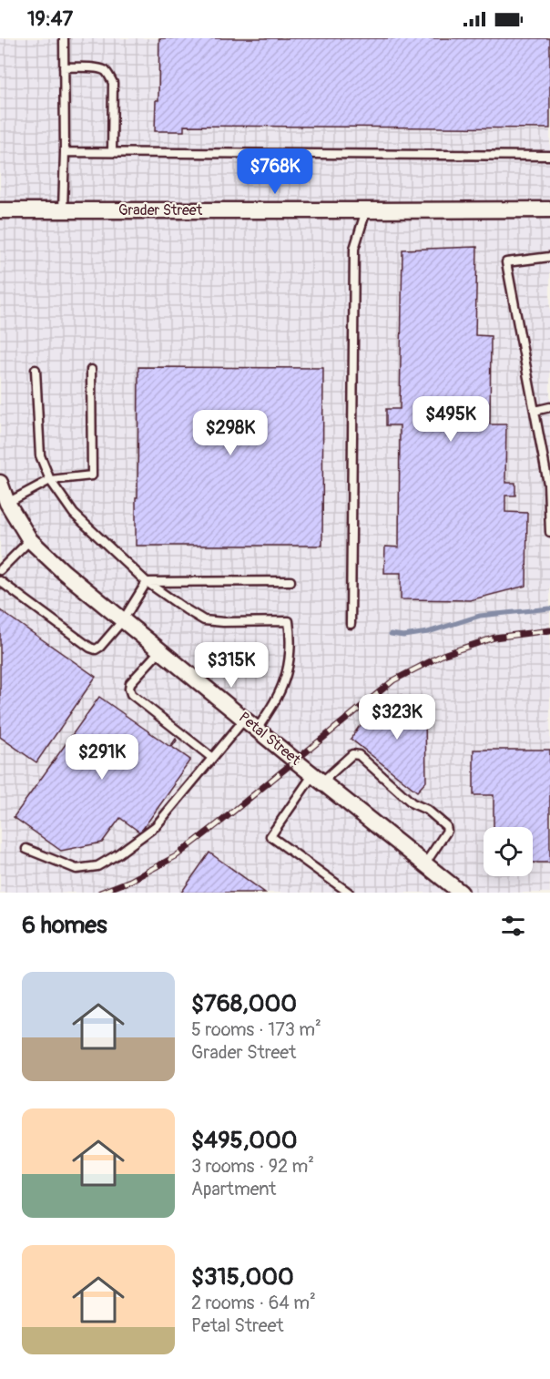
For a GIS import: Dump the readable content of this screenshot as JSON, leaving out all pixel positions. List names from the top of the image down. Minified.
{"streets":{"street":["Grader Street","Petal Street"]},"page":{"status":"19:47","price":["$768K","$495K","$298K","$315K","$323K","$291K"],"heading":"6 homes","list":[{"name":"$768,000","note":"5 rooms · 173 m² · Grader Street"},{"name":"$495,000","note":"3 rooms · 92 m² · Apartment"},{"name":"$315,000","note":"2 rooms · 64 m² · Petal Street"}]}}
